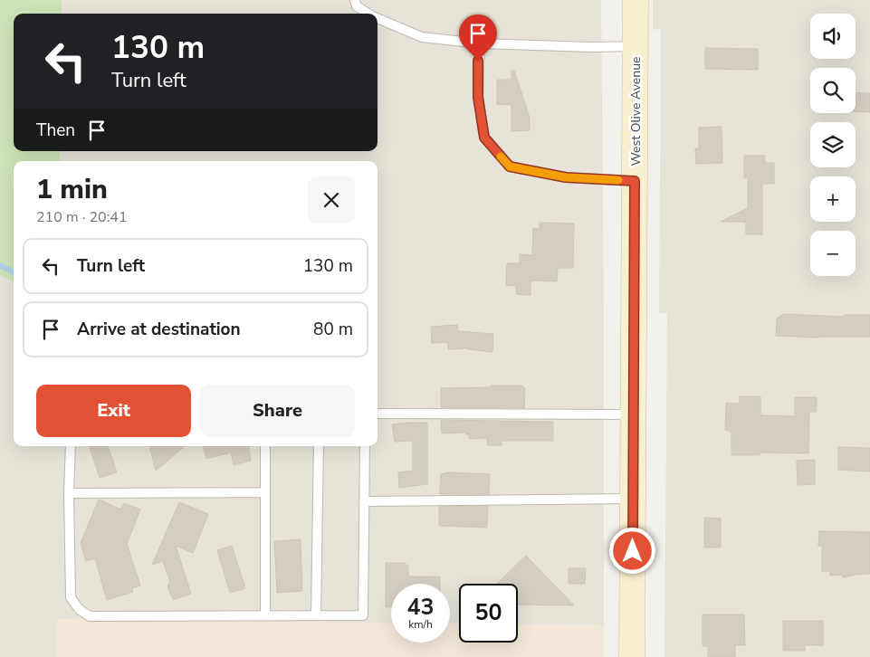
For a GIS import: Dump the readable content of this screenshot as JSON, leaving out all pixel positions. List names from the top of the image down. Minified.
{"streets":{"main road":["West Olive Avenue"]},"page":{"map_buttons":["+","−"],"turn":["130 m","Turn left"],"then":"Then","heading":["1 min","210 m · 20:41"],"list":[{"name":"Turn left","value":"130 m"},{"name":"Arrive at destination","value":"80 m"}],"buttons":["Exit","Share"],"speed":"43 km/h","limit":"50"}}
